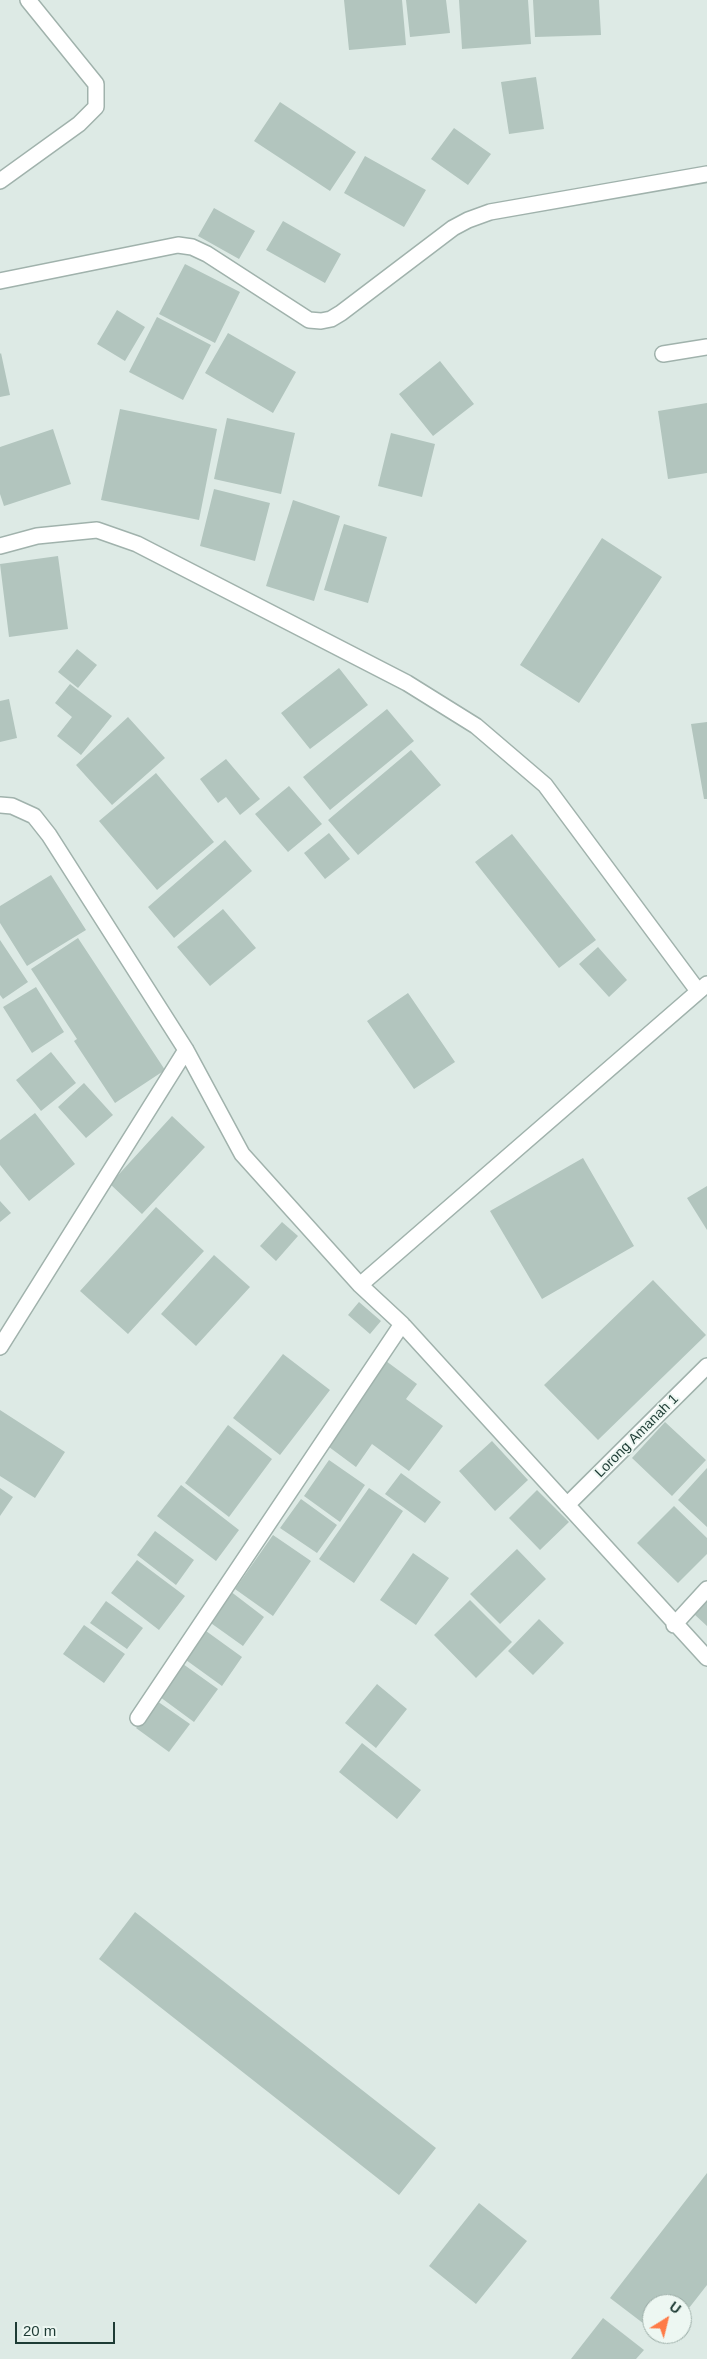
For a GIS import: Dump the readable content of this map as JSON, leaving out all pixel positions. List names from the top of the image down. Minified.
{"streets":{"street":["Lorong Amanah 1"]},"scale_bar":"20 m","north":"top right"}
